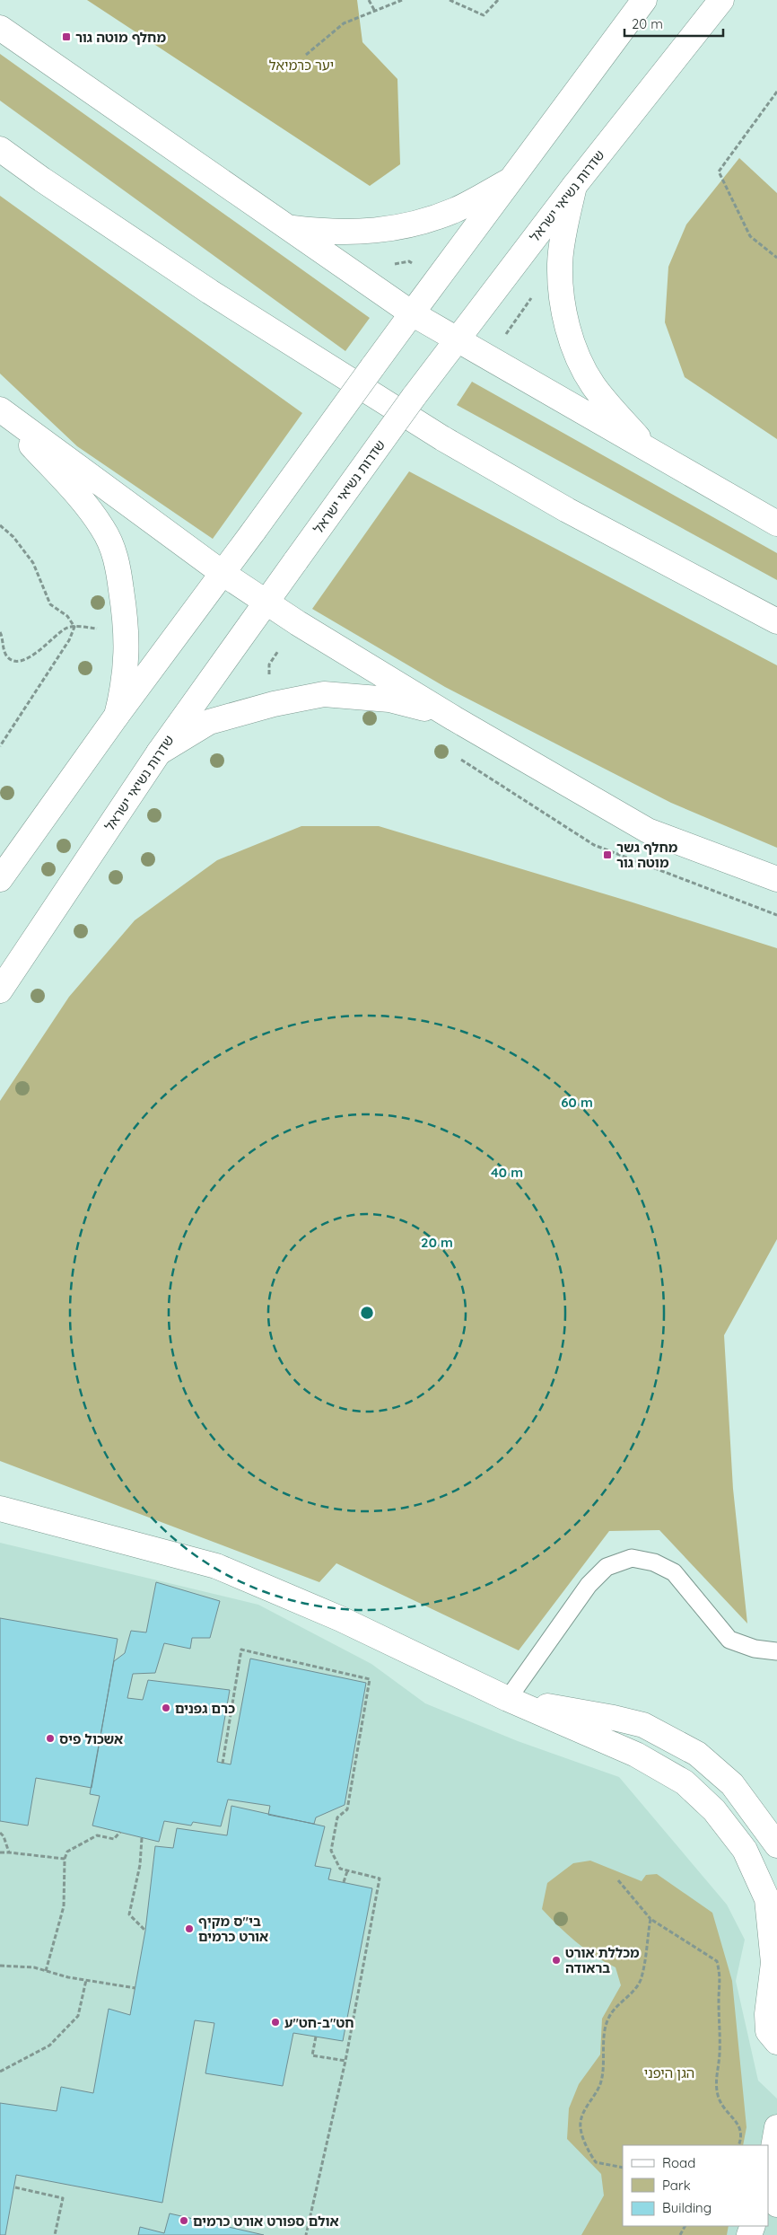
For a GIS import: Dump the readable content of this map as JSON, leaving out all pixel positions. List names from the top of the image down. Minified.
{"streets":{"main road":["שדרות נשיאי ישראל"]},"parks":["יער כרמיאל","הגן היפני"],"places":{"transit":["מחלף מוטה גור","מחלף גשר מוטה גור"],"other":["כרם גפנים","אשכול פיס","בי\"ס מקיף אורט כרמים","מכללת אורט בראודה","חט\"ב-חט\"ע","אולם ספורט אורט כרמים"]},"legend":["Road","Park","Building"],"scale_bar":"20 m","rings":["60 m","40 m","20 m"]}
